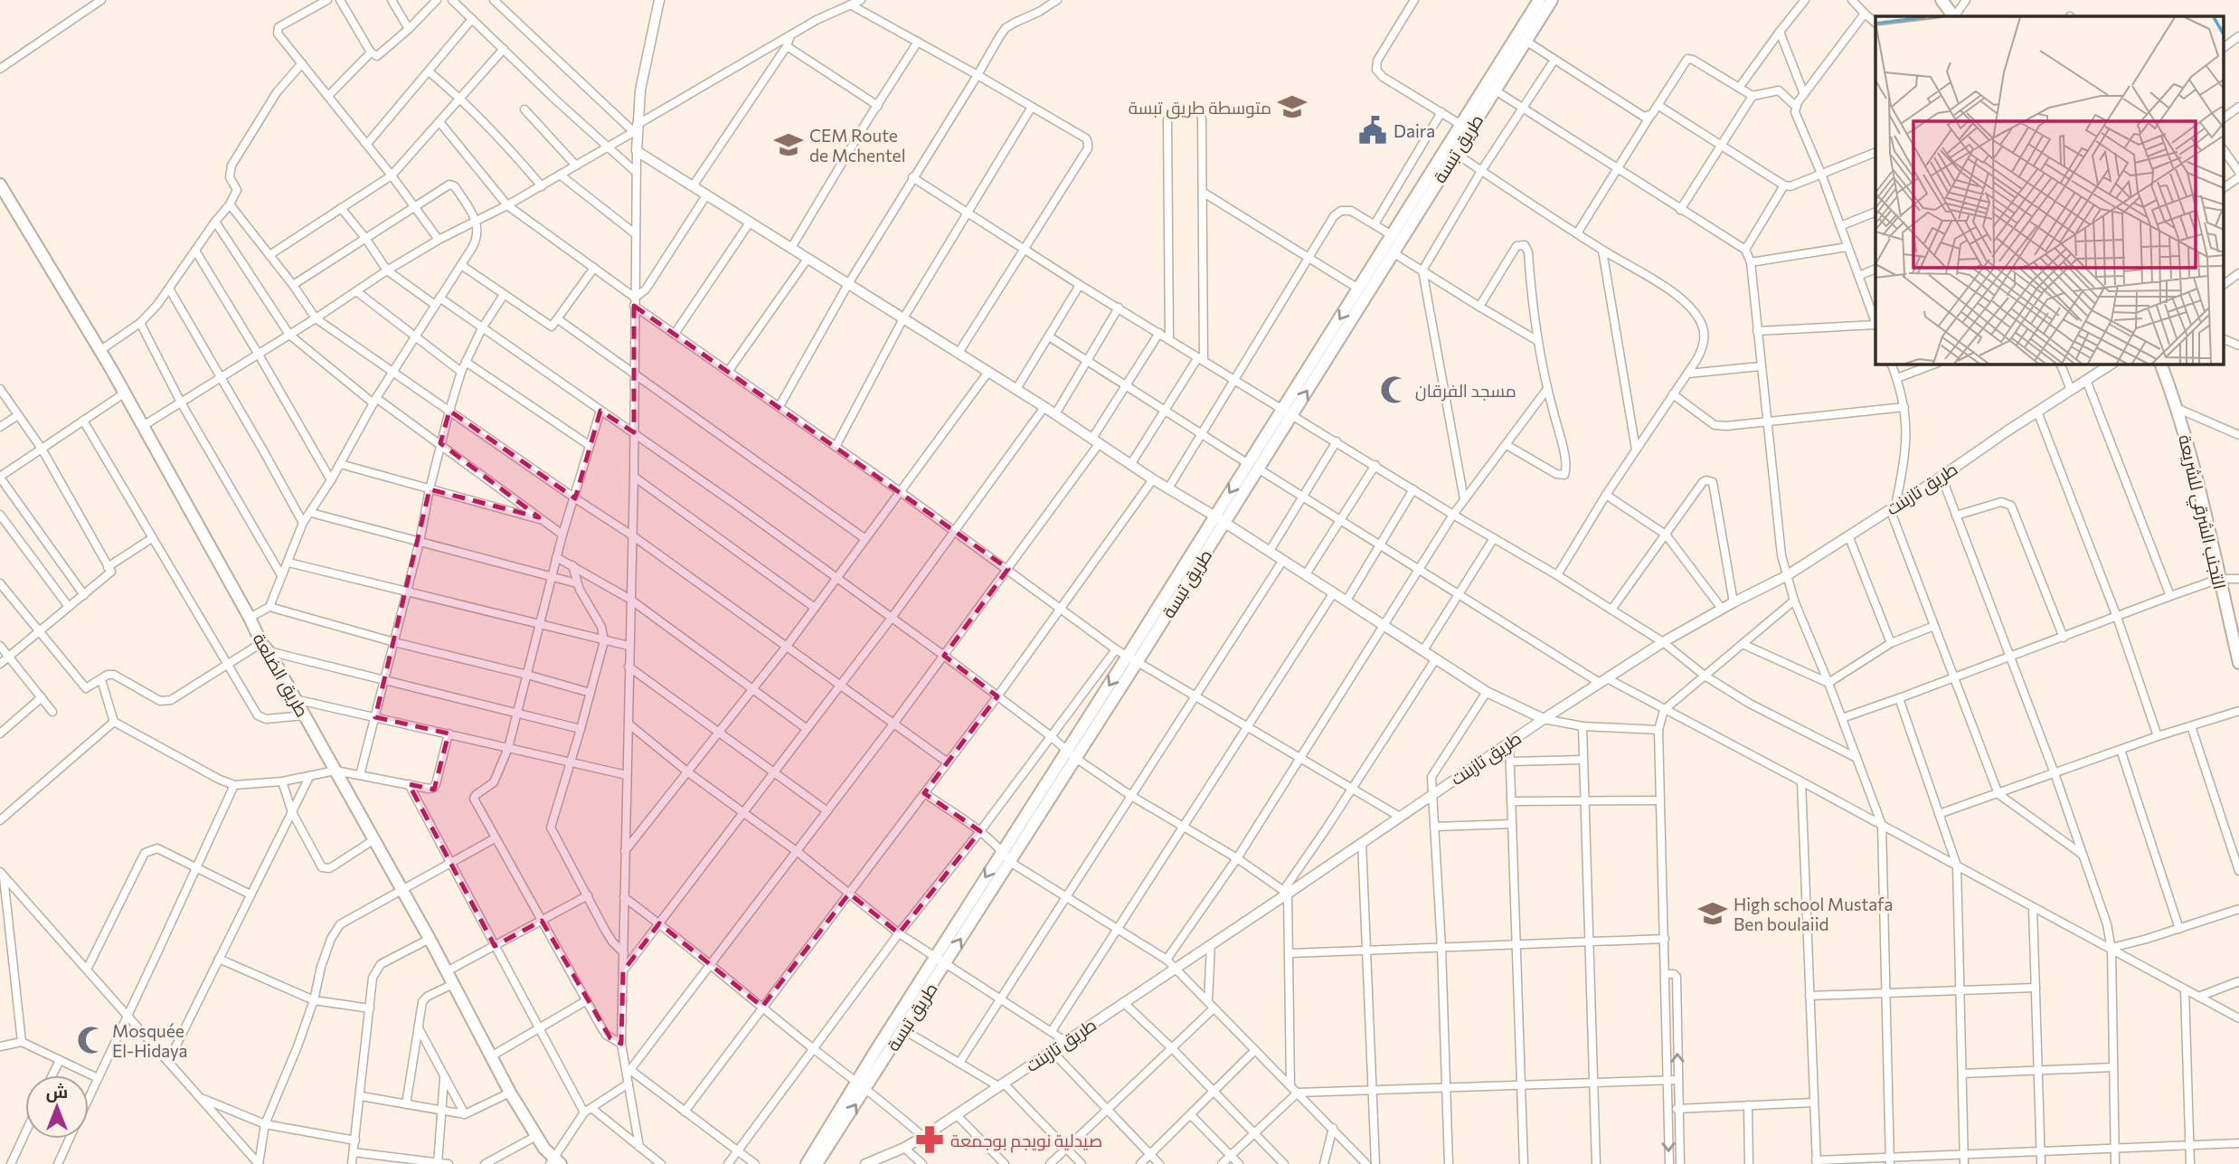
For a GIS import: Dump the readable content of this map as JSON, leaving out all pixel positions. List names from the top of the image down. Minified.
{"streets":{"main road":["طريق تبسة","التجنب الشرقي للشريعة","طريق الضلعة"],"street":["طريق تازبنت"]},"places":{"school or university":["متوسطة طريق تبسة","CEM Route de Mchentel","High school Mustafa Ben boulaiid"],"public building":["Daira"],"mosque":["مسجد الفرقان","Mosquée El-Hidaya"],"pharmacy":["صيدلية نويجم بوجمعة"]},"north":"top"}
